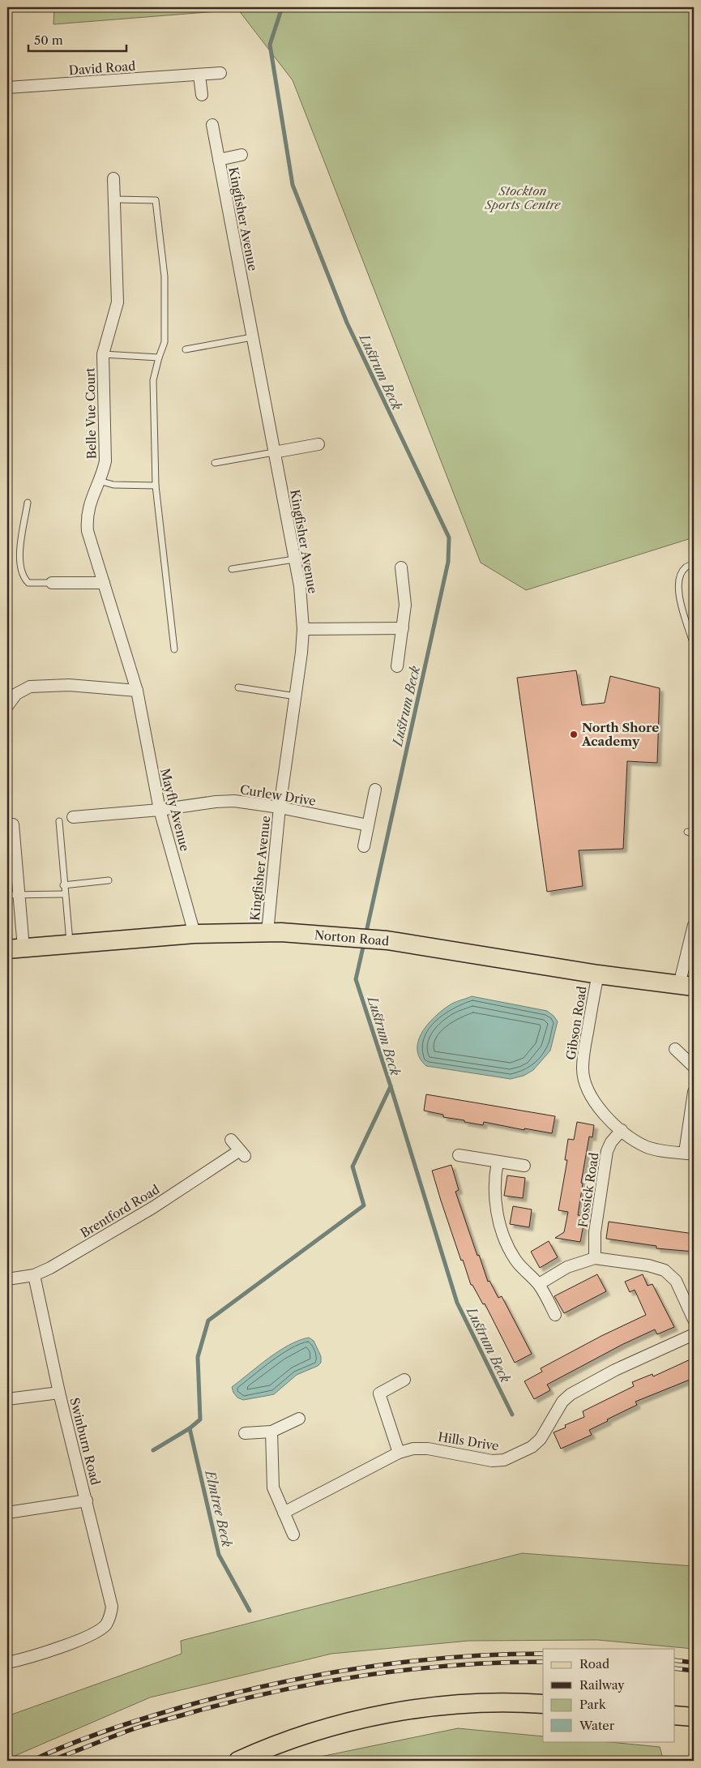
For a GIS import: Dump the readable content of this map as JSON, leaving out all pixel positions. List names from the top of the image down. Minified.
{"streets":{"main road":["Norton Road"],"street":["David Road","Kingfisher Avenue","Belle Vue Court","Curlew Drive","Mayfly Avenue","Gibson Road","Fossick Road","Brentford Road","Swinburn Road","Hills Drive"]},"crossings":[["Kingfisher Avenue","Curlew Drive"],["Kingfisher Avenue","Norton Road"],["Belle Vue Court","Mayfly Avenue"],["Curlew Drive","Mayfly Avenue"],["Mayfly Avenue","Norton Road"],["Norton Road","Gibson Road"],["Gibson Road","Fossick Road"],["Brentford Road","Swinburn Road"]],"water":["Lustrum Beck","Elmtree Beck"],"parks":["Stockton Sports Centre"],"places":["North Shore Academy"],"legend":["Road","Railway","Park","Water"],"scale_bar":"50 m"}
